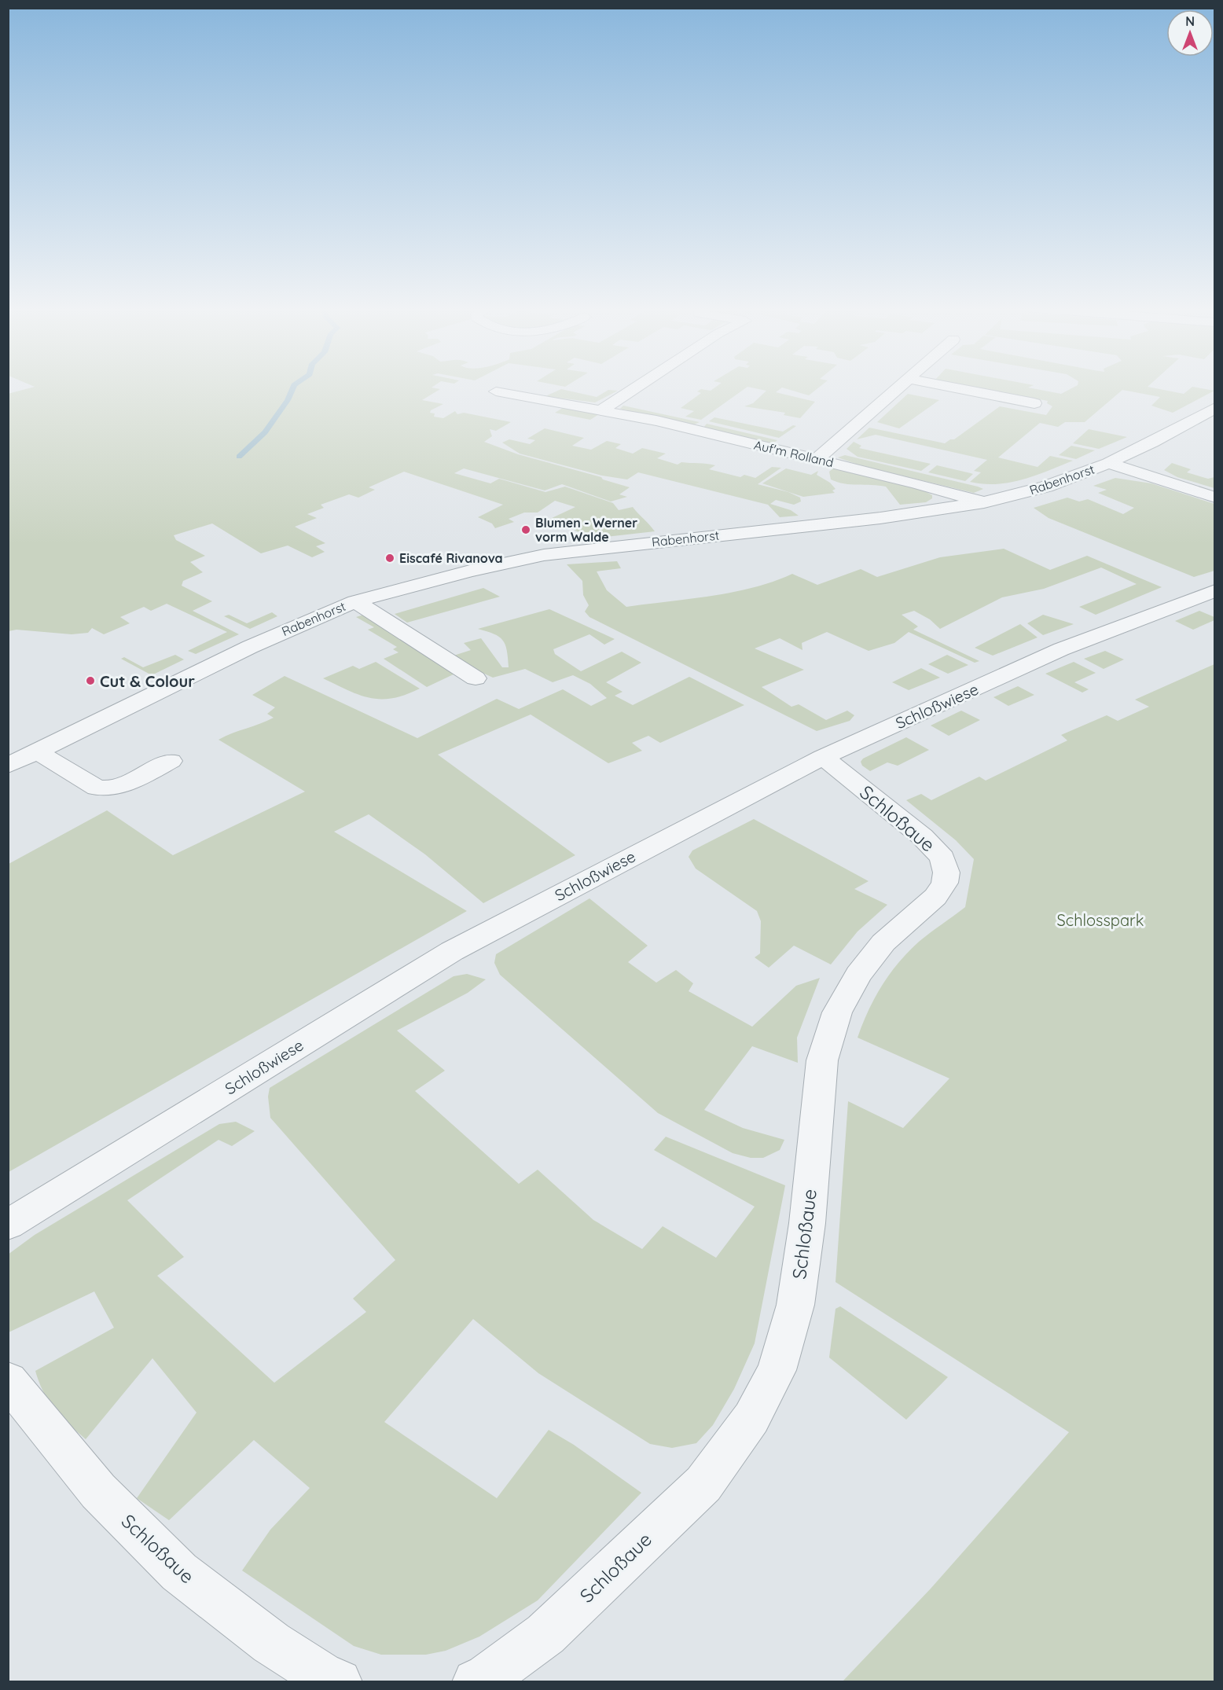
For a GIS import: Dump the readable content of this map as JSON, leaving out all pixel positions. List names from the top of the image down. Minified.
{"streets":{"street":["Auf'm Rolland","Rabenhorst","Schloßwiese","Schloßaue"]},"crossings":[["Auf'm Rolland","Rabenhorst"],["Schloßwiese","Schloßaue"]],"parks":["Schlosspark"],"places":["Blumen - Werner vorm Walde","Eiscafé Rivanova","Cut & Colour"],"north":"top"}
